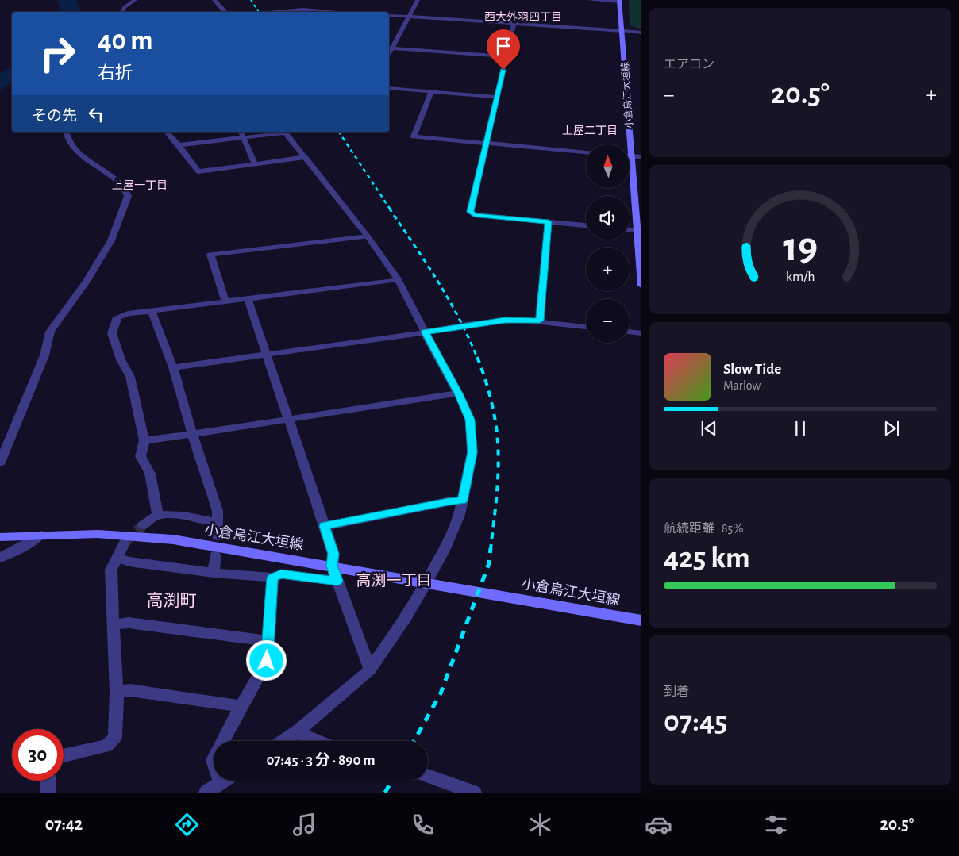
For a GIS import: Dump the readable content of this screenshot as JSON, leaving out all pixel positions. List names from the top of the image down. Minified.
{"streets":{"main road":["小倉烏江大垣線"]},"districts":["西大外羽四丁目","上屋二丁目","上屋一丁目","高渕一丁目","高渕町"],"north":"top","page":{"tile":["エアコン",["航続距離 · 85%","425 km"],["到着","07:45"]],"turn":["40 m","右折"],"heat":["−","20.5°","+"],"then":"その先","map_buttons":["+","−"],"song":["Slow Tide","Marlow"],"limit":"30","trip":"07:45 · 3 分 · 890 m","tabs":["07:42","20.5°"],"gauge":["19","km/h"]}}
